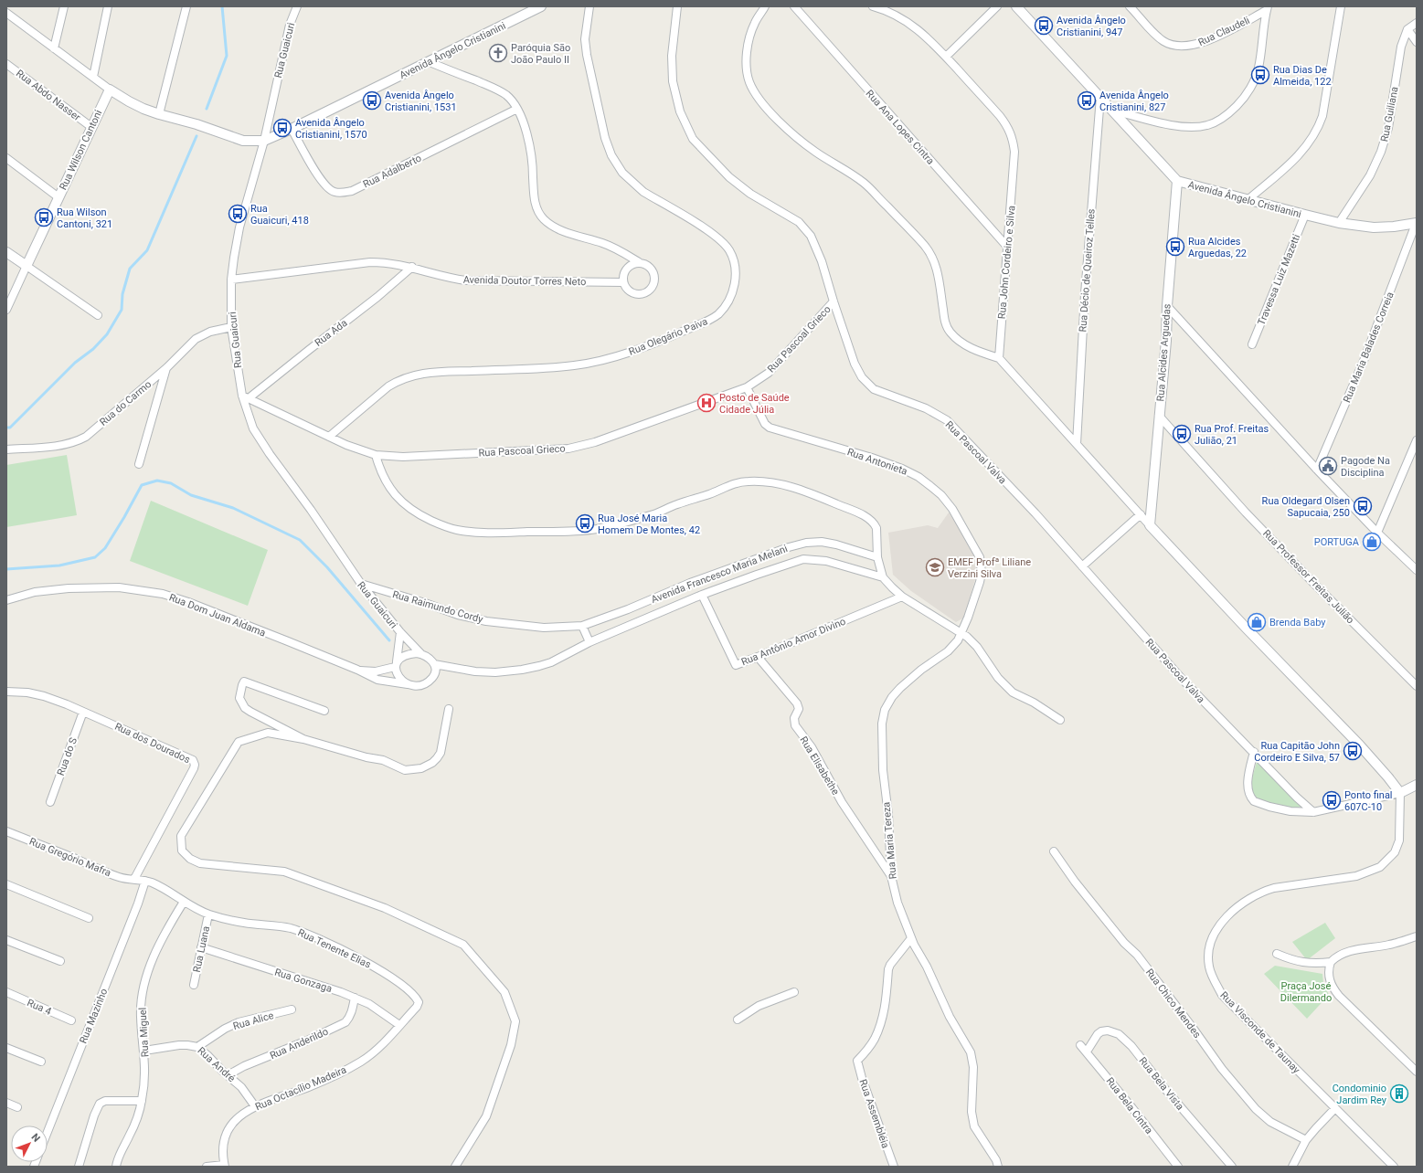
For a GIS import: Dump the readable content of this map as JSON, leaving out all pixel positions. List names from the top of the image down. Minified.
{"streets":{"street":["Rua Claudeli","Rua Guaicuri","Avenida Ângelo Cristianini","Rua Abdo Nasser","Rua Guiliana","Rua Ana Lopes Cintra","Rua Wilson Cantoni","Rua Adalberto","Rua John Cordeiro e Silva","Rua Décio de Queiroz Telles","Travessa Luiz Mazetti","Avenida Doutor Torres Neto","Rua Ada","Rua Olegário Paiva","Rua Pascoal Grieco","Rua Maria Balades Correia","Rua Alcides Arguedas","Rua do Carmo","Rua Pascoal Valva","Rua Antonieta","Avenida Francesco Maria Melani","Rua Professor Freitas Julião","Rua Raimundo Cordy","Rua Dom Juan Aldama","Rua Antônio Amor Divino","Rua dos Dourados","Rua do S","Rua Elisabethe","Rua Maria Tereza","Rua Gregório Mafra","Rua Tenente Elias","Rua Luana","Rua Gonzaga","Rua Chico Mendes","Rua 4","Rua Mazinho","Rua Alice","Rua Miguel","Rua Visconde de Taunay","Rua Anderildo","Rua André","Rua Bela Vista","Rua Octacílio Madeira","Rua Bela Cintra","Rua Assembléia"]},"crossings":[["Rua Guaicuri","Avenida Ângelo Cristianini"],["Rua Guaicuri","Avenida Doutor Torres Neto"],["Rua Guaicuri","Rua Ada"],["Rua Guaicuri","Rua Pascoal Grieco"],["Rua Guaicuri","Rua do Carmo"],["Rua Guaicuri","Avenida Francesco Maria Melani"],["Rua Guaicuri","Rua Raimundo Cordy"],["Rua Guaicuri","Rua Dom Juan Aldama"],["Avenida Ângelo Cristianini","Rua Guiliana"],["Avenida Ângelo Cristianini","Rua Adalberto"],["Avenida Ângelo Cristianini","Rua Décio de Queiroz Telles"],["Avenida Ângelo Cristianini","Travessa Luiz Mazetti"],["Avenida Ângelo Cristianini","Rua Maria Balades Correia"],["Avenida Ângelo Cristianini","Rua Alcides Arguedas"],["Rua Abdo Nasser","Rua Wilson Cantoni"],["Rua Ana Lopes Cintra","Rua John Cordeiro e Silva"],["Avenida Doutor Torres Neto","Rua Ada"],["Rua Ada","Rua Pascoal Grieco"],["Rua Olegário Paiva","Rua Pascoal Grieco"],["Rua Pascoal Grieco","Rua Pascoal Valva"],["Rua Pascoal Grieco","Rua Antonieta"],["Rua Alcides Arguedas","Rua Professor Freitas Julião"],["Rua Antonieta","Rua Maria Tereza"],["Avenida Francesco Maria Melani","Rua Raimundo Cordy"],["Avenida Francesco Maria Melani","Rua Dom Juan Aldama"],["Avenida Francesco Maria Melani","Rua Antônio Amor Divino"],["Rua Antônio Amor Divino","Rua Elisabethe"],["Rua dos Dourados","Rua do S"],["Rua dos Dourados","Rua Gregório Mafra"],["Rua dos Dourados","Rua Tenente Elias"],["Rua Elisabethe","Rua Maria Tereza"],["Rua Maria Tereza","Rua Assembléia"],["Rua Gregório Mafra","Rua Tenente Elias"],["Rua Tenente Elias","Rua Luana"],["Rua Tenente Elias","Rua Mazinho"],["Rua Tenente Elias","Rua Miguel"],["Rua Tenente Elias","Rua Octacílio Madeira"],["Rua Luana","Rua Gonzaga"],["Rua Gonzaga","Rua Anderildo"],["Rua Gonzaga","Rua Octacílio Madeira"],["Rua Alice","Rua André"],["Rua Miguel","Rua André"],["Rua Anderildo","Rua André"],["Rua André","Rua Octacílio Madeira"],["Rua Bela Vista","Rua Bela Cintra"]],"parks":["Praça José Dilermando"],"places":{"bus stop":["Avenida Ângelo Cristianini, 947","Rua Dias De Almeida, 122","Avenida Ângelo Cristianini, 1531","Avenida Ângelo Cristianini, 827","Avenida Ângelo Cristianini, 1570","Rua Guaicuri, 418","Rua Wilson Cantoni, 321","Rua Alcides Arguedas, 22","Rua Prof. Freitas Julião, 21","Rua Oldegard Olsen Sapucaia, 250","Rua José Maria Homem De Montes, 42","Rua Capitão John Cordeiro E Silva, 57","Ponto final 607C-10"],"church":["Paróquia São João Paulo II"],"hospital":["Posto de Saúde Cidade Júlia"],"public building":["Pagode Na Disciplina"],"shop":["PORTUGA","Brenda Baby"],"school or university":["EMEF Profª Liliane Verzini Silva"],"building":["Condominio Jardim Rey"]},"north":"top right"}
